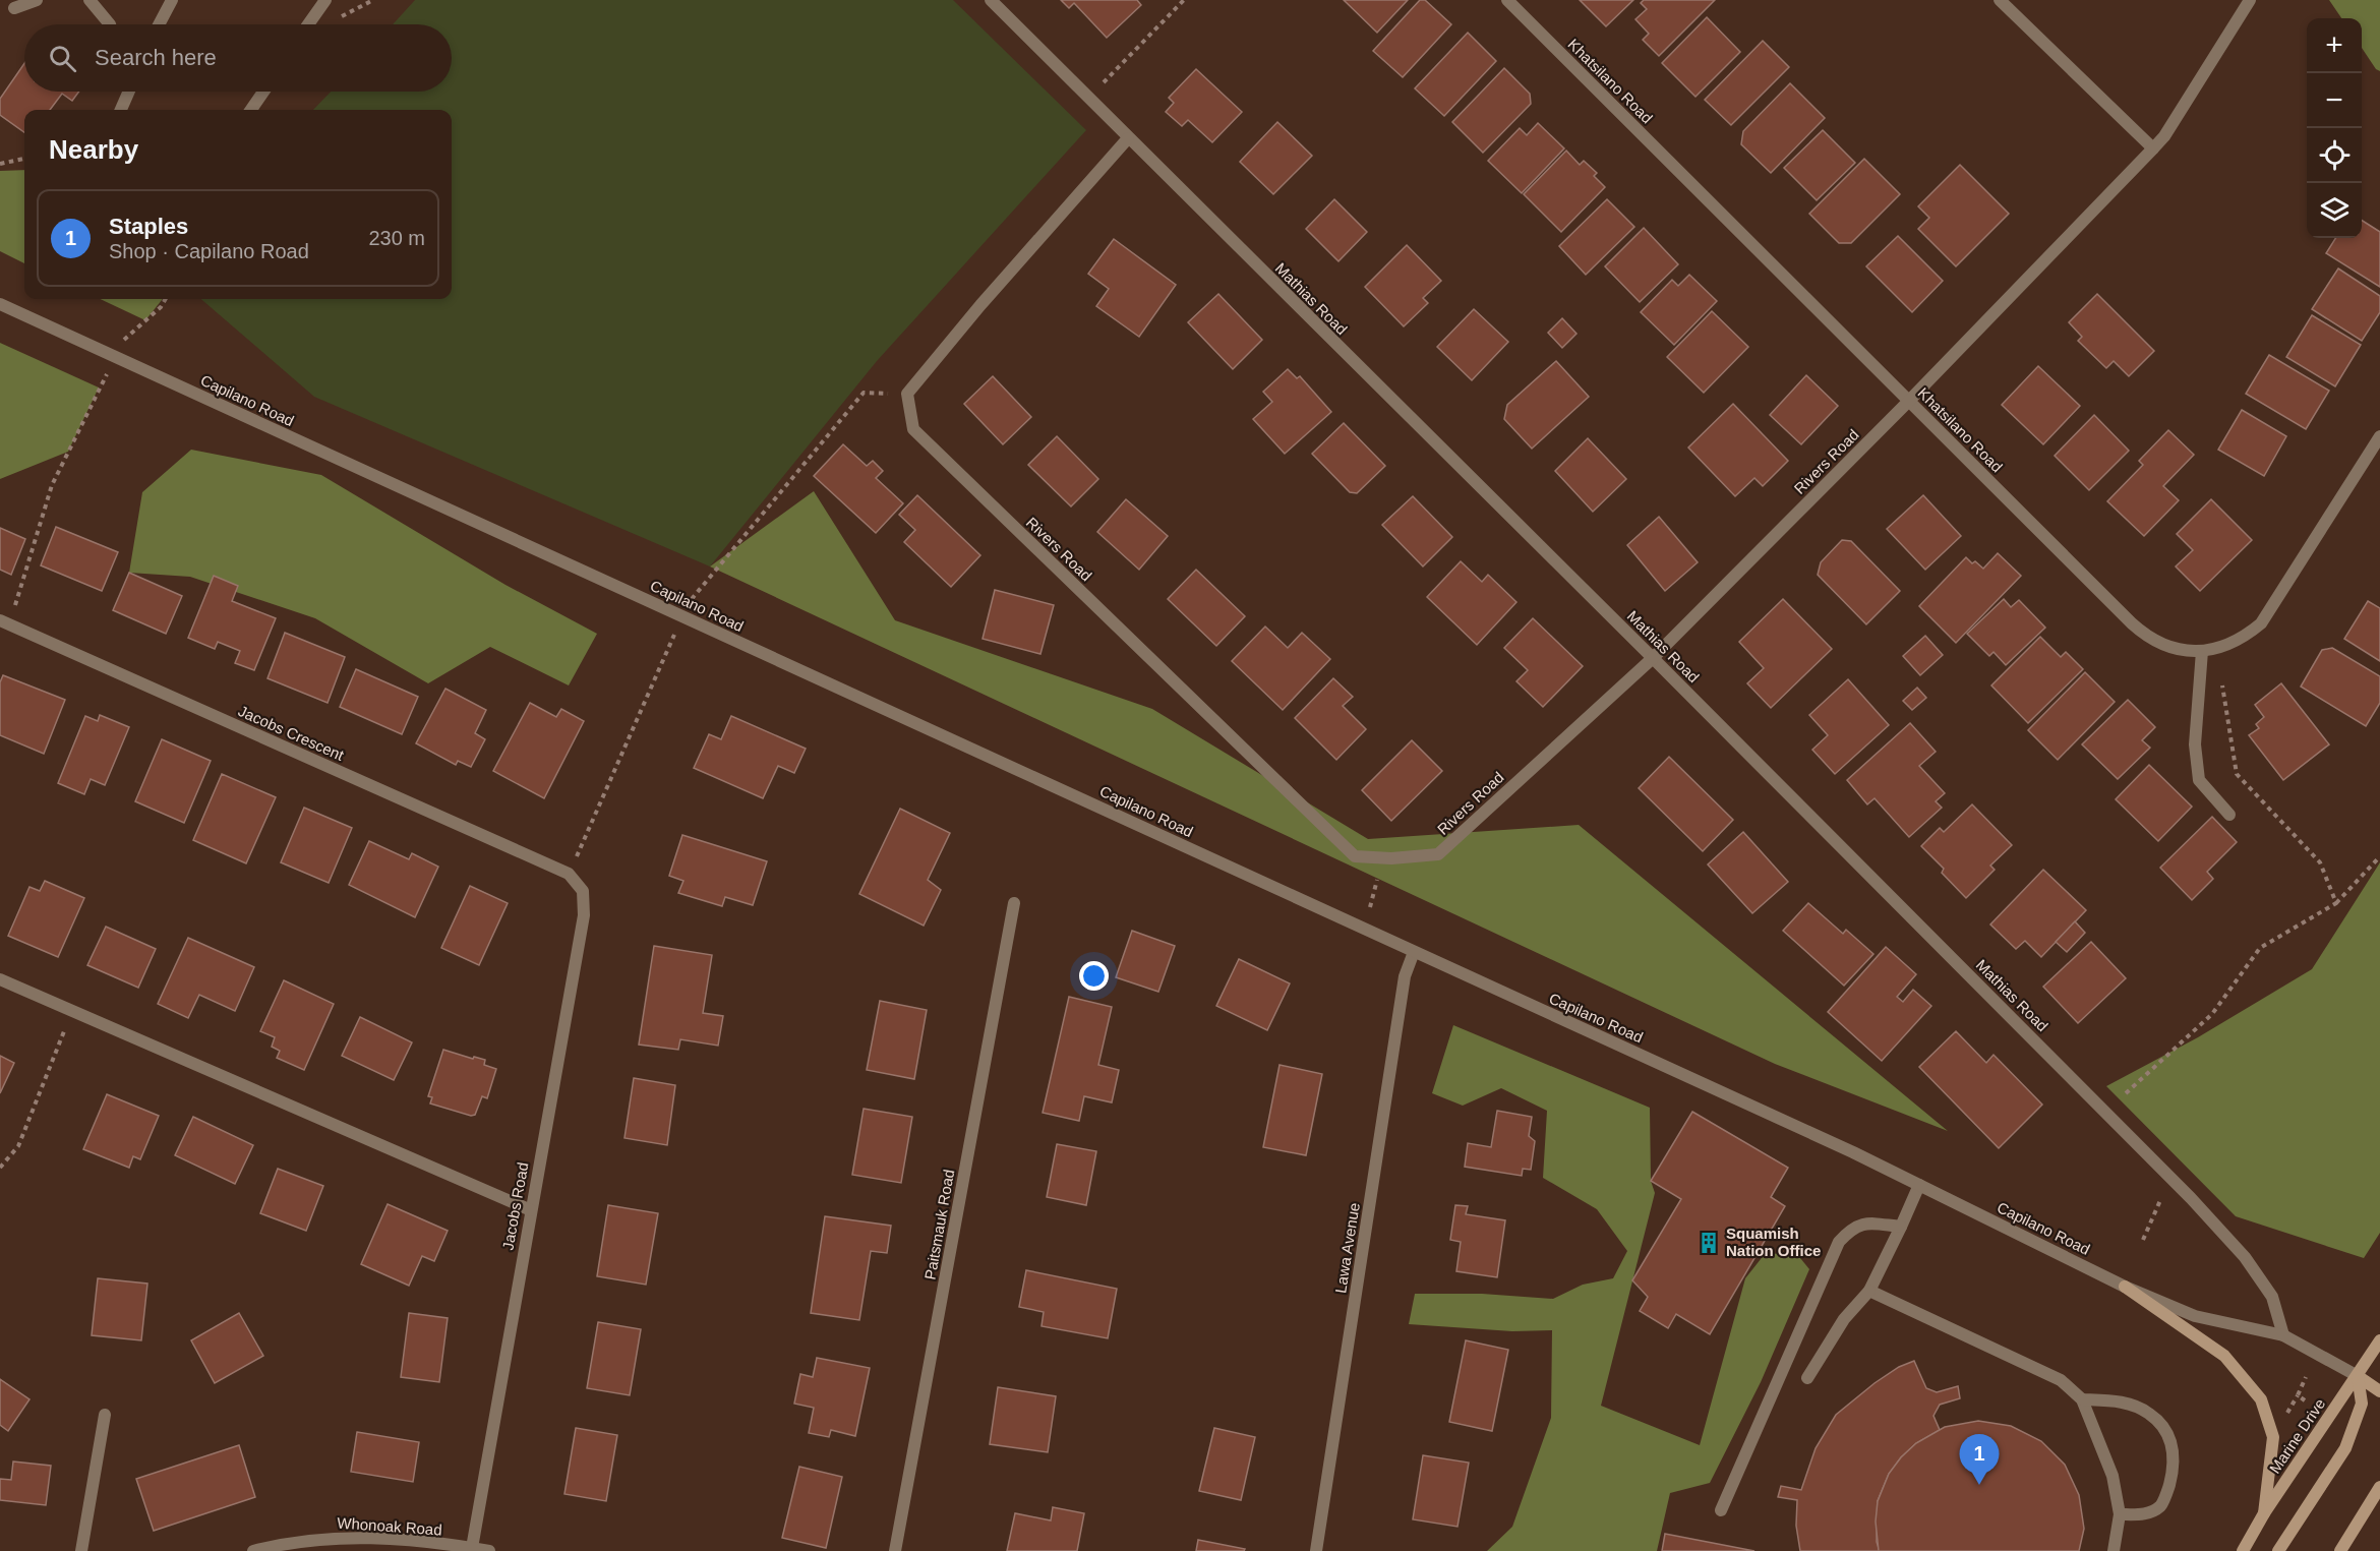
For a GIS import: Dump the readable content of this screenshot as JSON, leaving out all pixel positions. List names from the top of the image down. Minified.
{"streets":{"main road":["Marine Drive"],"street":["Khatsilano Road","Mathias Road","Capilano Road","Rivers Road","Jacobs Crescent","Jacobs Road","Paitsmauk Road","Lawa Avenue","Whonoak Road"]},"crossings":[["Khatsilano Road","Rivers Road"],["Mathias Road","Capilano Road"],["Mathias Road","Rivers Road"],["Capilano Road","Lawa Avenue"],["Capilano Road","Marine Drive"],["Jacobs Crescent","Jacobs Road"],["Jacobs Road","Whonoak Road"]],"places":{"building":["Squamish Nation Office"]},"page":{"map_buttons":["+","−"],"search":"Search here","heading":"Nearby","list":[{"mark":"1","name":"Staples","note":"Shop · Capilano Road","value":"230 m"}],"pins":"1"}}
